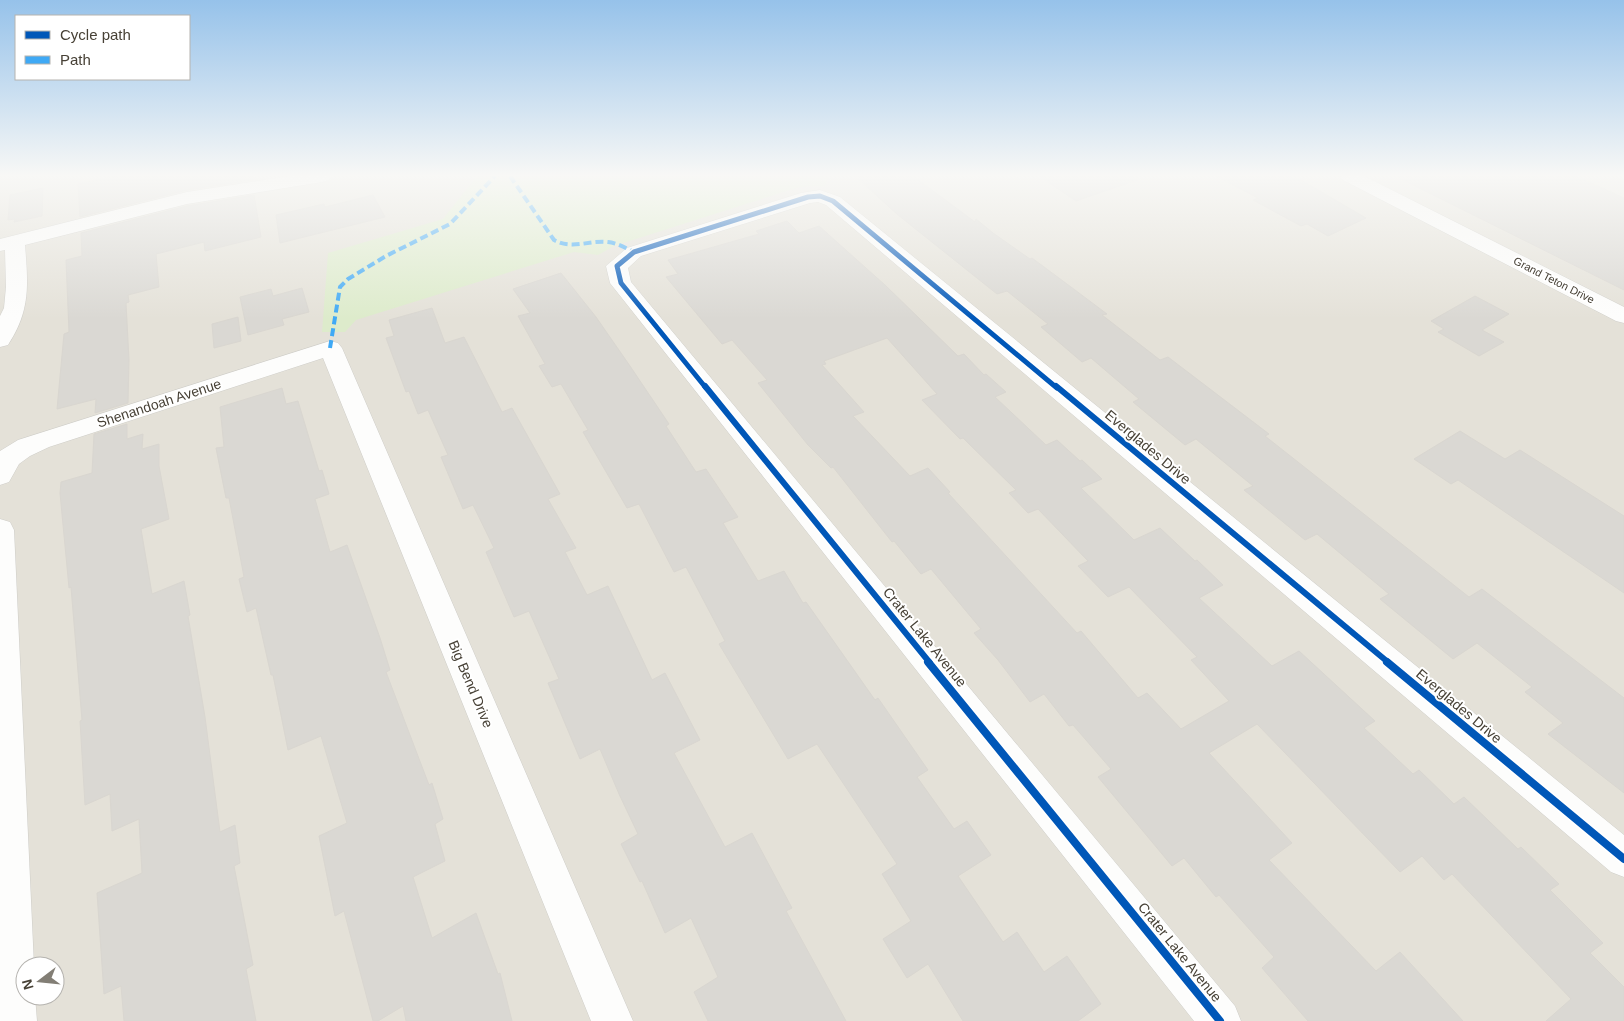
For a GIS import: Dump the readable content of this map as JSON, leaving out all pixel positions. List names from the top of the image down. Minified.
{"streets":{"street":["Grand Teton Drive","Shenandoah Avenue","Everglades Drive","Crater Lake Avenue","Big Bend Drive"]},"crossings":[["Shenandoah Avenue","Big Bend Drive"],["Everglades Drive","Crater Lake Avenue"]],"legend":["Cycle path","Path"],"north":"left"}
